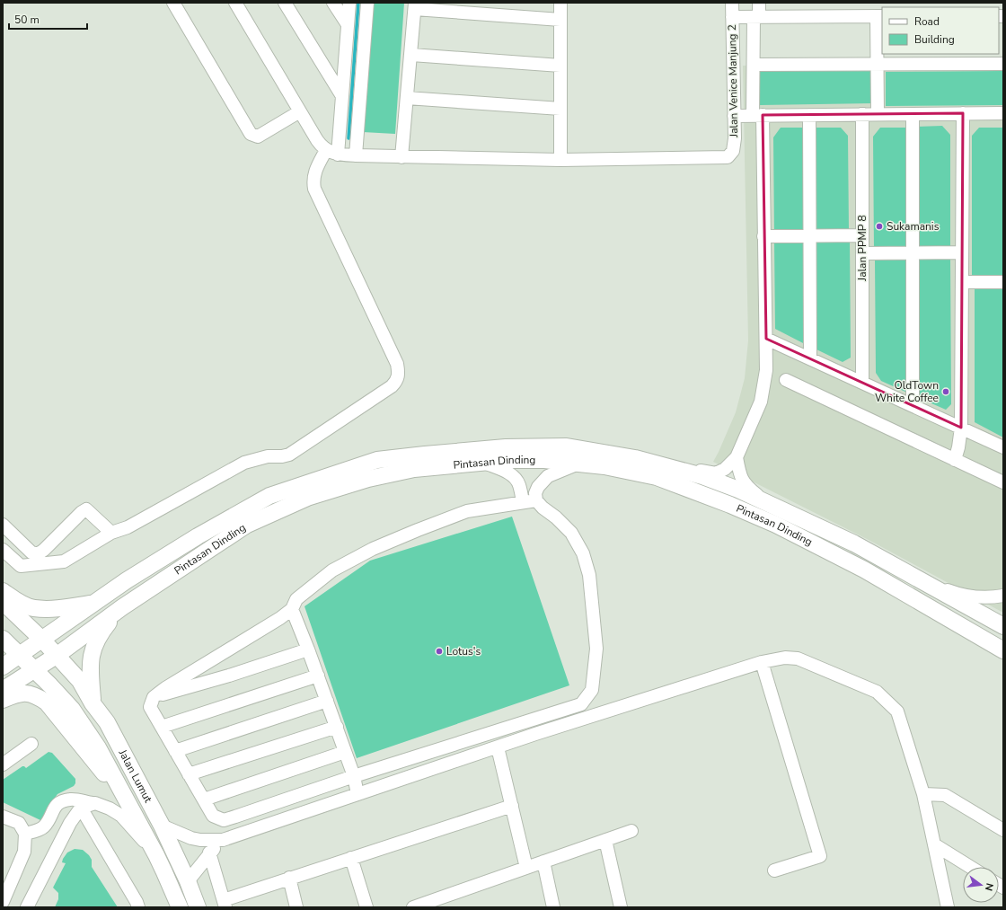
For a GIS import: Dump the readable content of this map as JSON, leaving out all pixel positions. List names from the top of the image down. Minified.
{"streets":{"main road":["Pintasan Dinding","Jalan Lumut"],"street":["Jalan Venice Manjung 2","Jalan PPMP 8"]},"crossings":[["Pintasan Dinding","Jalan Lumut"]],"places":["Sukamanis","OldTown White Coffee","Lotus's"],"legend":["Road","Building"],"scale_bar":"50 m","north":"right"}
